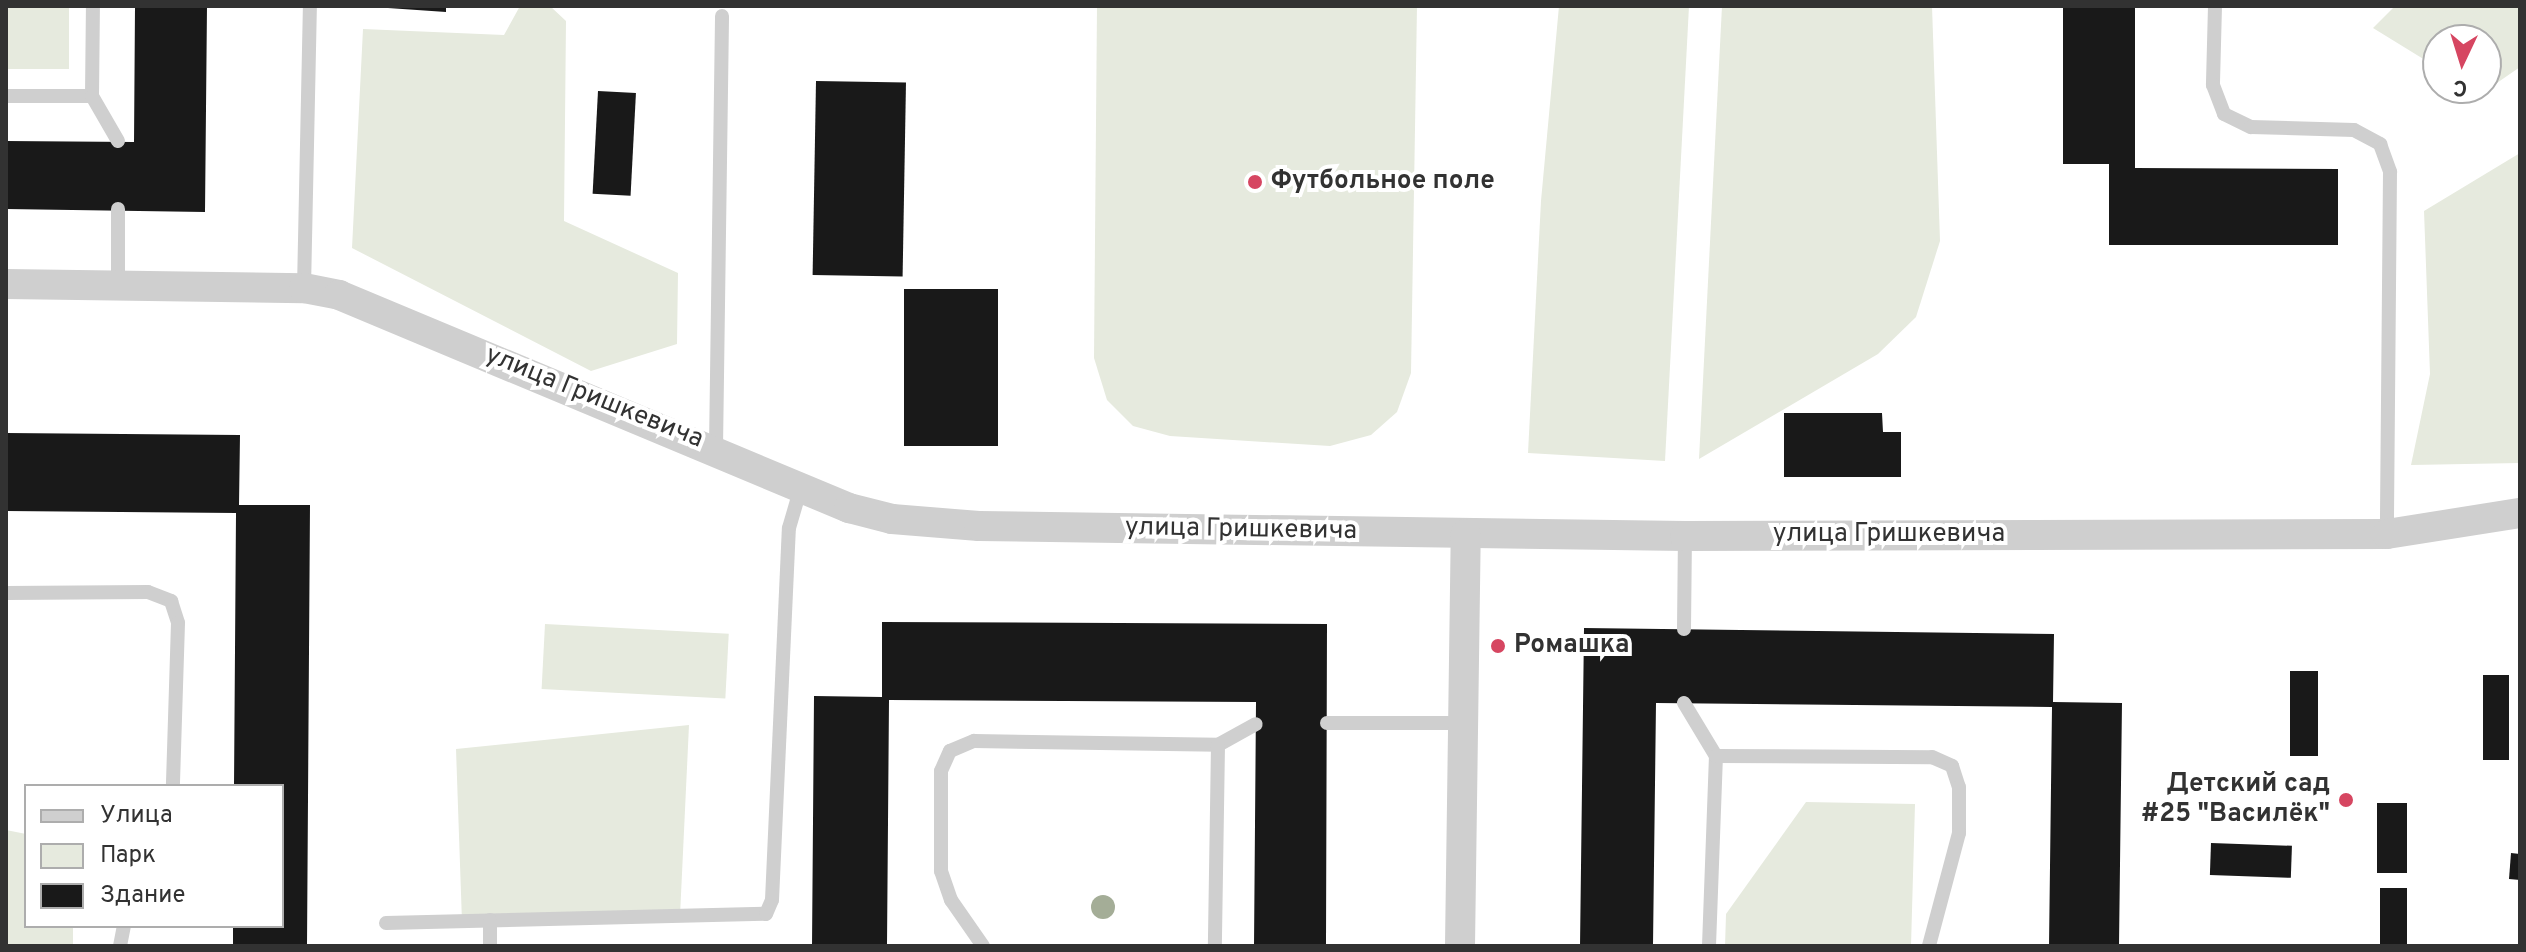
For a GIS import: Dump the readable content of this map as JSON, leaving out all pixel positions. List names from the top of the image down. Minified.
{"streets":{"street":["улица Гришкевича"]},"places":["Футбольное поле","Ромашка","Детский сад #25 \"Василёк\""],"legend":["Улица","Парк","Здание"],"north":"bottom"}
